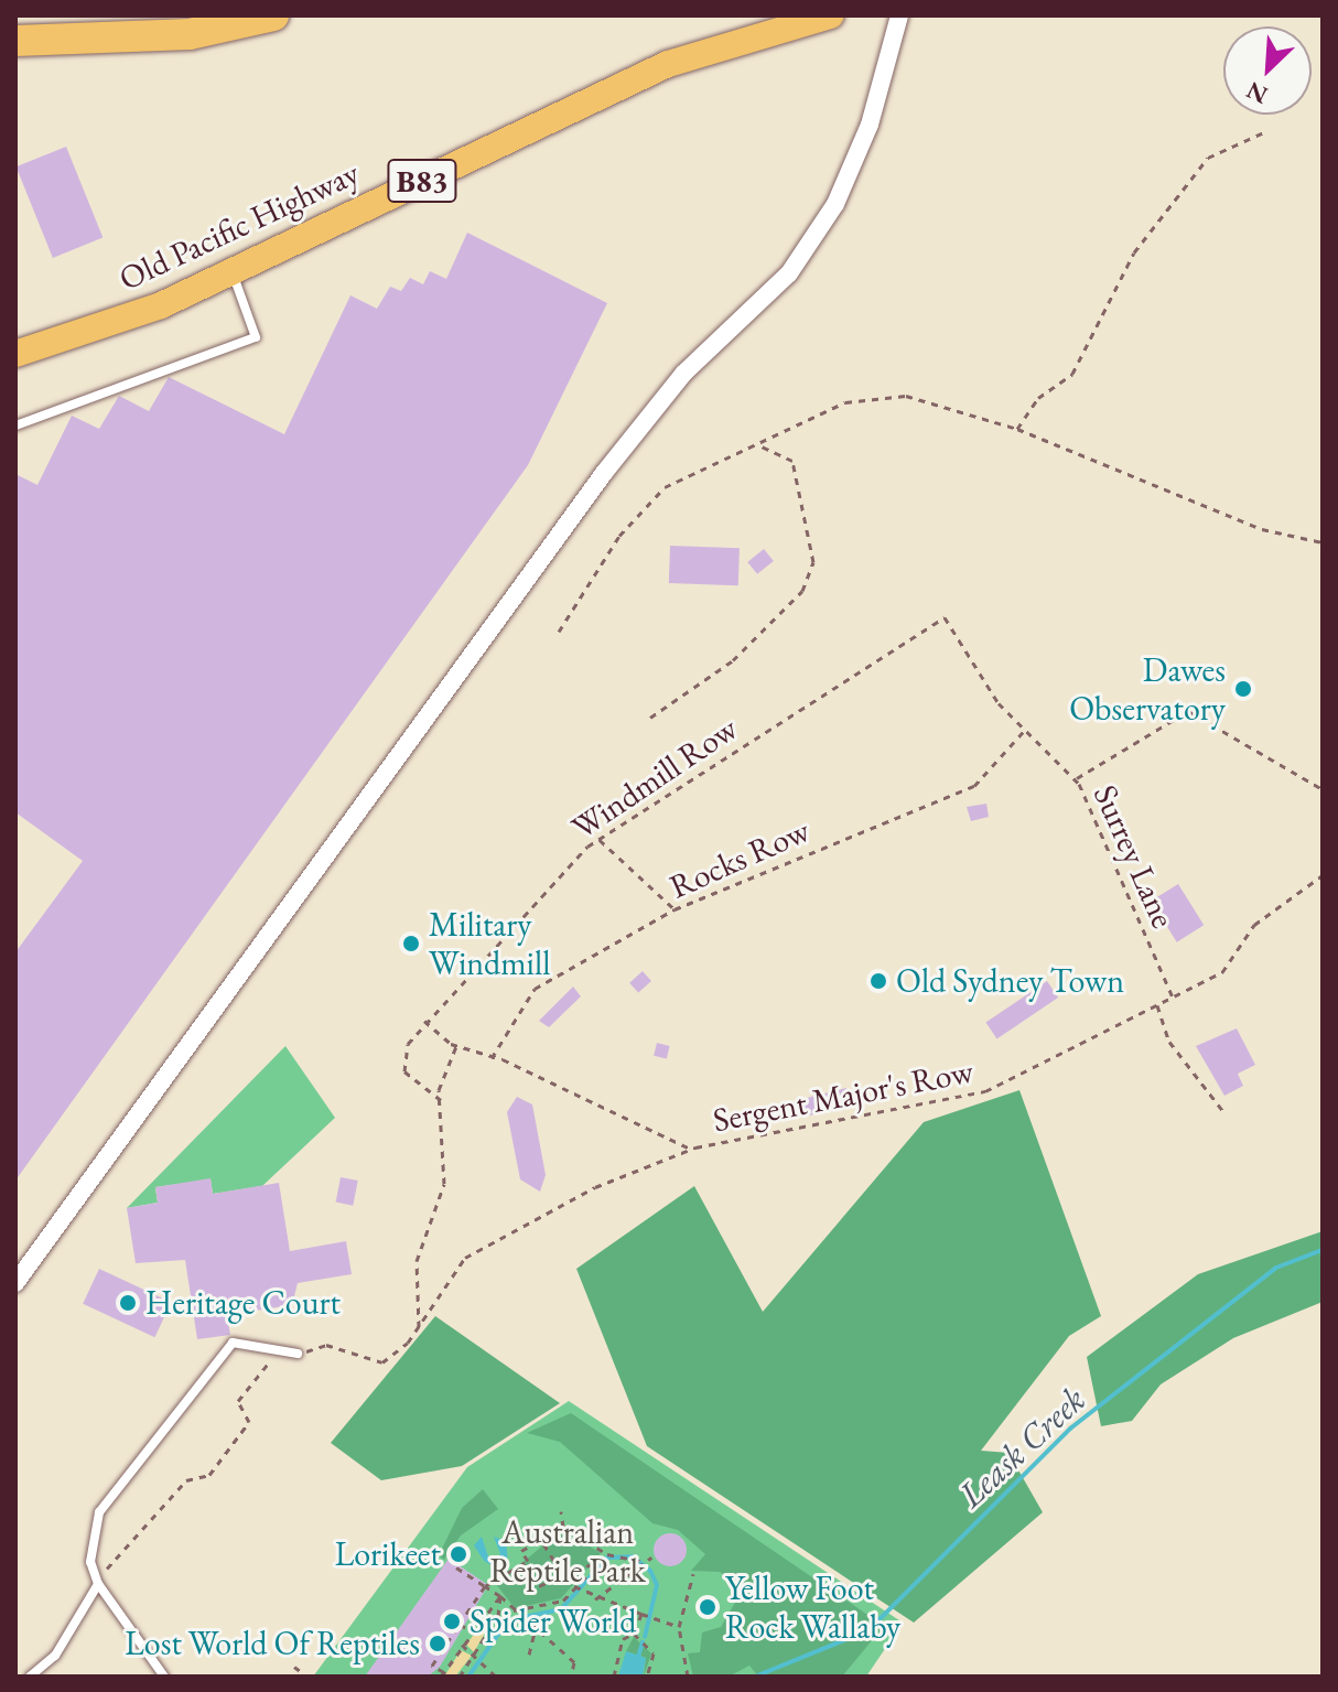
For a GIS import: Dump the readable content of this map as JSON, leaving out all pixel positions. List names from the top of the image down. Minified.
{"streets":{"main road":["B83","Old Pacific Highway"],"path":["Windmill Row","Surrey Lane","Rocks Row","Sergent Major's Row"]},"crossings":[["Windmill Row","Surrey Lane"],["Surrey Lane","Rocks Row"],["Surrey Lane","Sergent Major's Row"]],"water":["Leask Creek"],"parks":["Australian Reptile Park"],"places":["Dawes Observatory","Military Windmill","Old Sydney Town","Heritage Court","Lorikeet","Yellow Foot Rock Wallaby","Spider World","Lost World Of Reptiles"],"north":"bottom left"}
